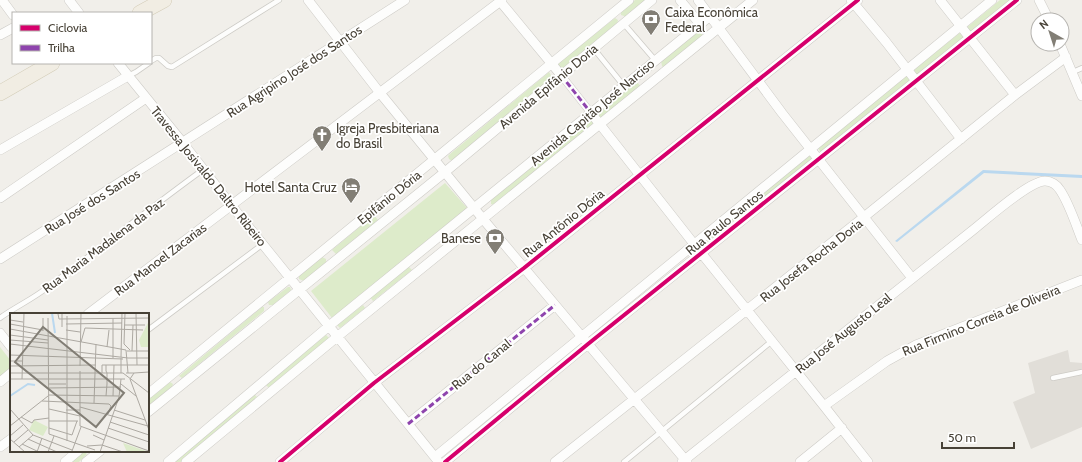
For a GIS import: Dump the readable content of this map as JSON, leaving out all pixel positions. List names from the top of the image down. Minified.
{"streets":{"street":["Rua Agripino José dos Santos","Avenida Epifânio Doria","Avenida Capitão José Narciso","Travessa Josivaldo Daltro Ribeiro","Epifânio Dória","Rua José dos Santos","Rua Paulo Santos","Rua Antônio Dória","Rua Manoel Zacarias","Rua Josefa Rocha Doria","Rua Firmino Correia de Oliveira","Rua José Augusto Leal","Rua do Canal"],"lane":["Rua Maria Madalena da Paz"]},"crossings":[["Rua Agripino José dos Santos","Travessa Josivaldo Daltro Ribeiro"],["Rua Agripino José dos Santos","Rua José dos Santos"],["Avenida Epifânio Doria","Epifânio Dória"],["Avenida Capitão José Narciso","Travessa Josivaldo Daltro Ribeiro"],["Travessa Josivaldo Daltro Ribeiro","Epifânio Dória"],["Travessa Josivaldo Daltro Ribeiro","Rua José dos Santos"],["Travessa Josivaldo Daltro Ribeiro","Rua Paulo Santos"],["Travessa Josivaldo Daltro Ribeiro","Rua Antônio Dória"],["Travessa Josivaldo Daltro Ribeiro","Rua Maria Madalena da Paz"],["Travessa Josivaldo Daltro Ribeiro","Rua Manoel Zacarias"],["Travessa Josivaldo Daltro Ribeiro","Rua do Canal"]],"places":{"bank":["Caixa Econômica Federal","Banese"],"church":["Igreja Presbiteriana do Brasil"],"hotel":["Hotel Santa Cruz"]},"legend":["Ciclovia","Trilha"],"scale_bar":"50 m","north":"top left"}
